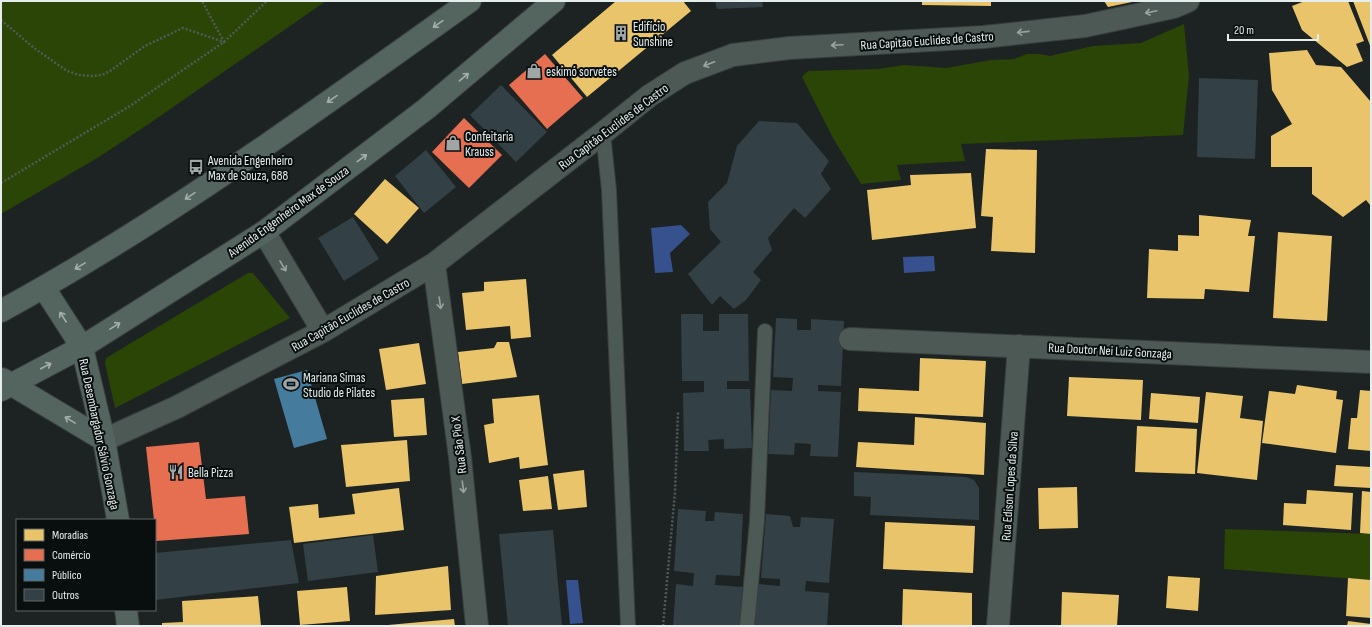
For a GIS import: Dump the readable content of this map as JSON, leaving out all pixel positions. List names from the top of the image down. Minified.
{"streets":{"main road":["Avenida Engenheiro Max de Souza","Rua Desembargador Sálvio Gonzaga"],"street":["Rua Capitão Euclides de Castro","Rua Doutor Nei Luiz Gonzaga","Rua São Pio X","Rua Edison Lopes da Silva"]},"crossings":[["Rua Capitão Euclides de Castro","Rua Desembargador Sálvio Gonzaga"],["Rua Capitão Euclides de Castro","Rua São Pio X"],["Avenida Engenheiro Max de Souza","Rua Desembargador Sálvio Gonzaga"],["Rua Doutor Nei Luiz Gonzaga","Rua Edison Lopes da Silva"]],"one_way":["Rua Capitão Euclides de Castro","Rua São Pio X"],"places":{"building":["Edifício Sunshine"],"shop":["eskimó sorvetes","Confeitaria Krauss"],"bus stop":["Avenida Engenheiro Max de Souza, 688"],"sports":["Mariana Simas Studio de Pilates"],"restaurant":["Bella Pizza"]},"legend":["Moradias","Comércio","Público","Outros"],"scale_bar":"20 m"}
